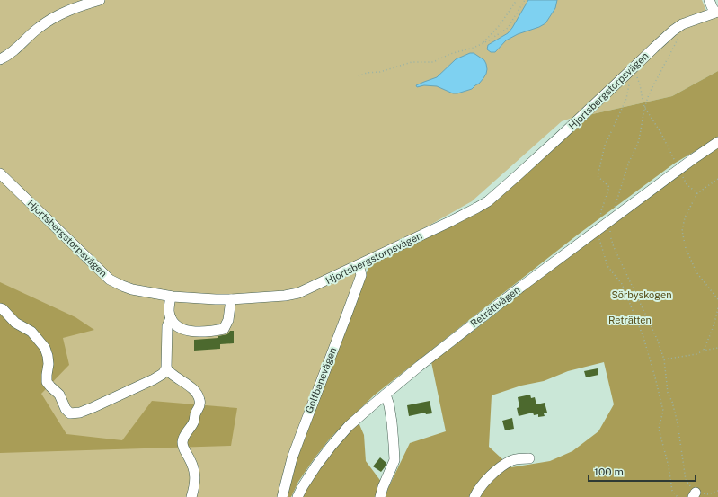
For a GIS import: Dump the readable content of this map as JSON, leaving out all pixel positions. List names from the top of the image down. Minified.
{"streets":{"street":["Hjortsbergstorpsvägen","Reträttvägen","Golfbanevägen"]},"crossings":[["Hjortsbergstorpsvägen","Golfbanevägen"]],"parks":["Sörbyskogen","Reträtten"],"scale_bar":"100 m"}
